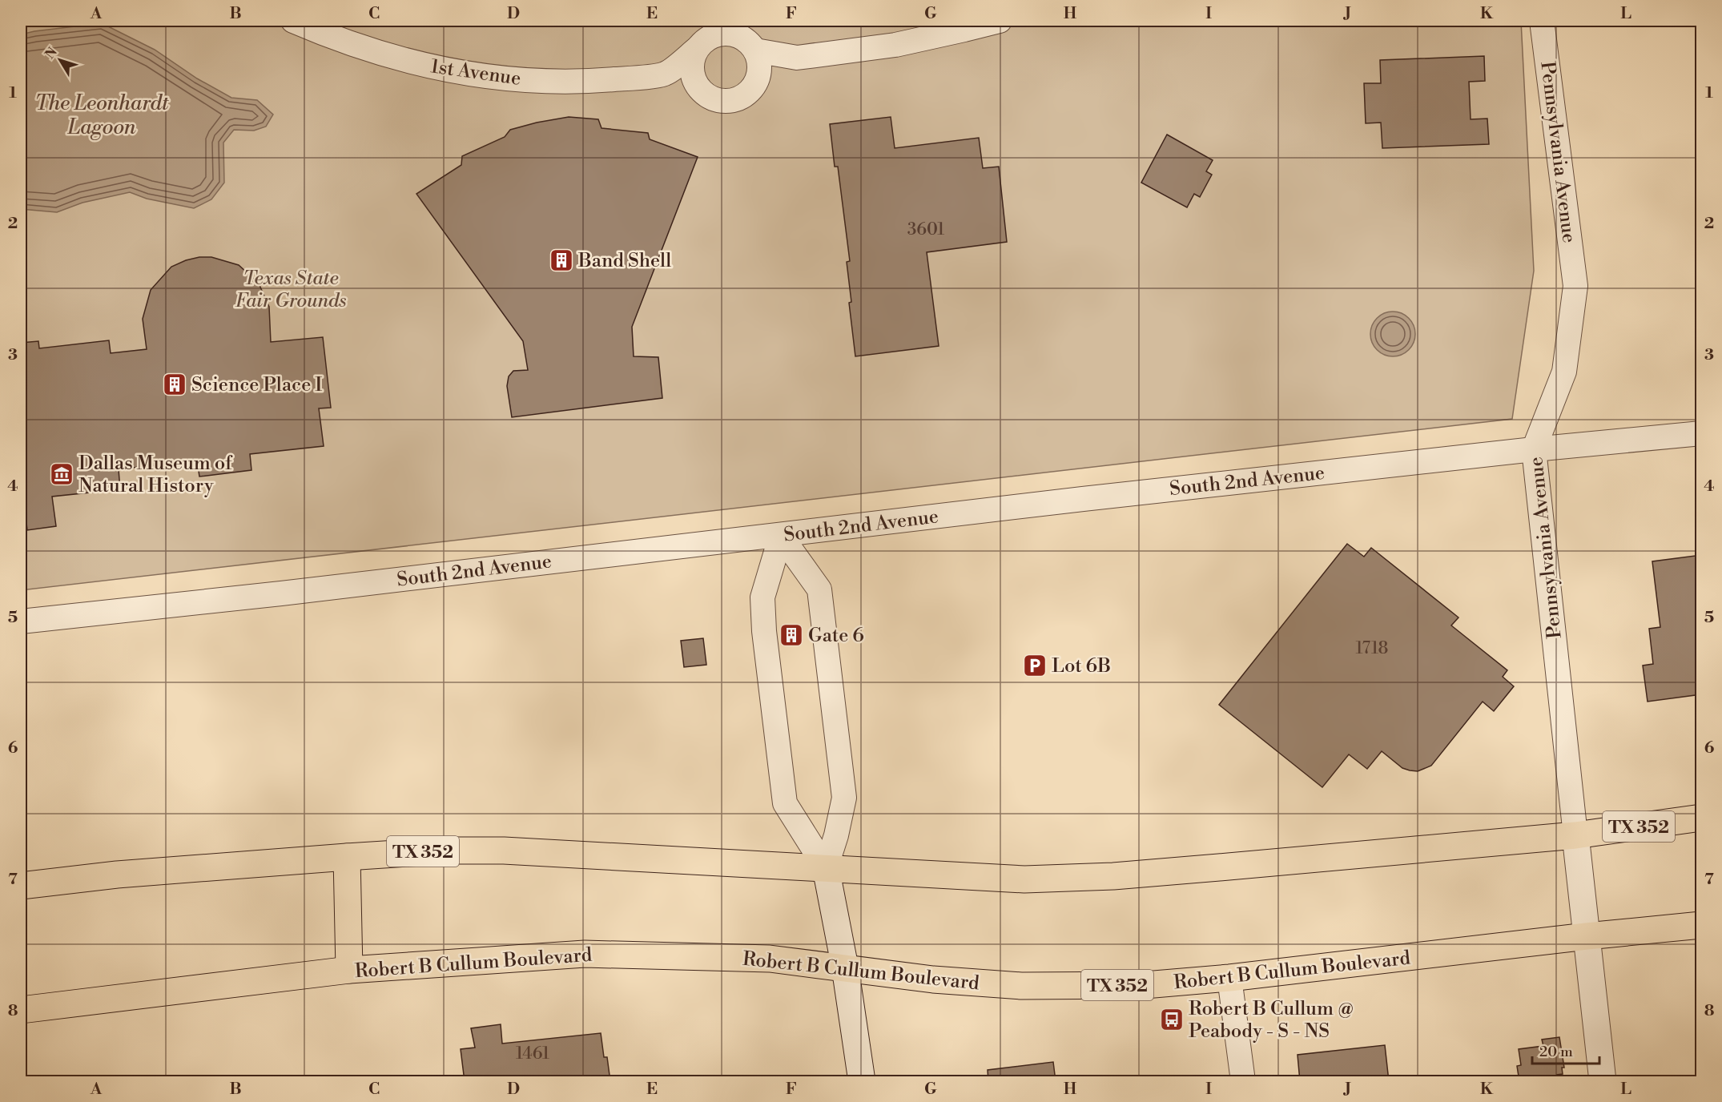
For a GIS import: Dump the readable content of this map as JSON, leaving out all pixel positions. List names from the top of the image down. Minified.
{"streets":{"main road":["TX 352","Robert B Cullum Boulevard"],"street":["1st Avenue","Pennsylvania Avenue","South 2nd Avenue"]},"crossings":[["Pennsylvania Avenue","South 2nd Avenue"],["Pennsylvania Avenue","TX 352"],["Pennsylvania Avenue","Robert B Cullum Boulevard"]],"water":["The Leonhardt Lagoon"],"parks":["Texas State Fair Grounds"],"places":{"building":["Band Shell","Science Place I","Gate 6"],"museum":["Dallas Museum of Natural History"],"parking":["Lot 6B"],"bus stop":["Robert B Cullum @ Peabody - S - NS"]},"house_numbers":["3601","1718","1461"],"scale_bar":"20 m","north":"top left","grid":{"columns":["A","B","C","D","E","F","G","H","I","J","K","L"],"rows":["1","2","3","4","5","6","7","8"]}}
